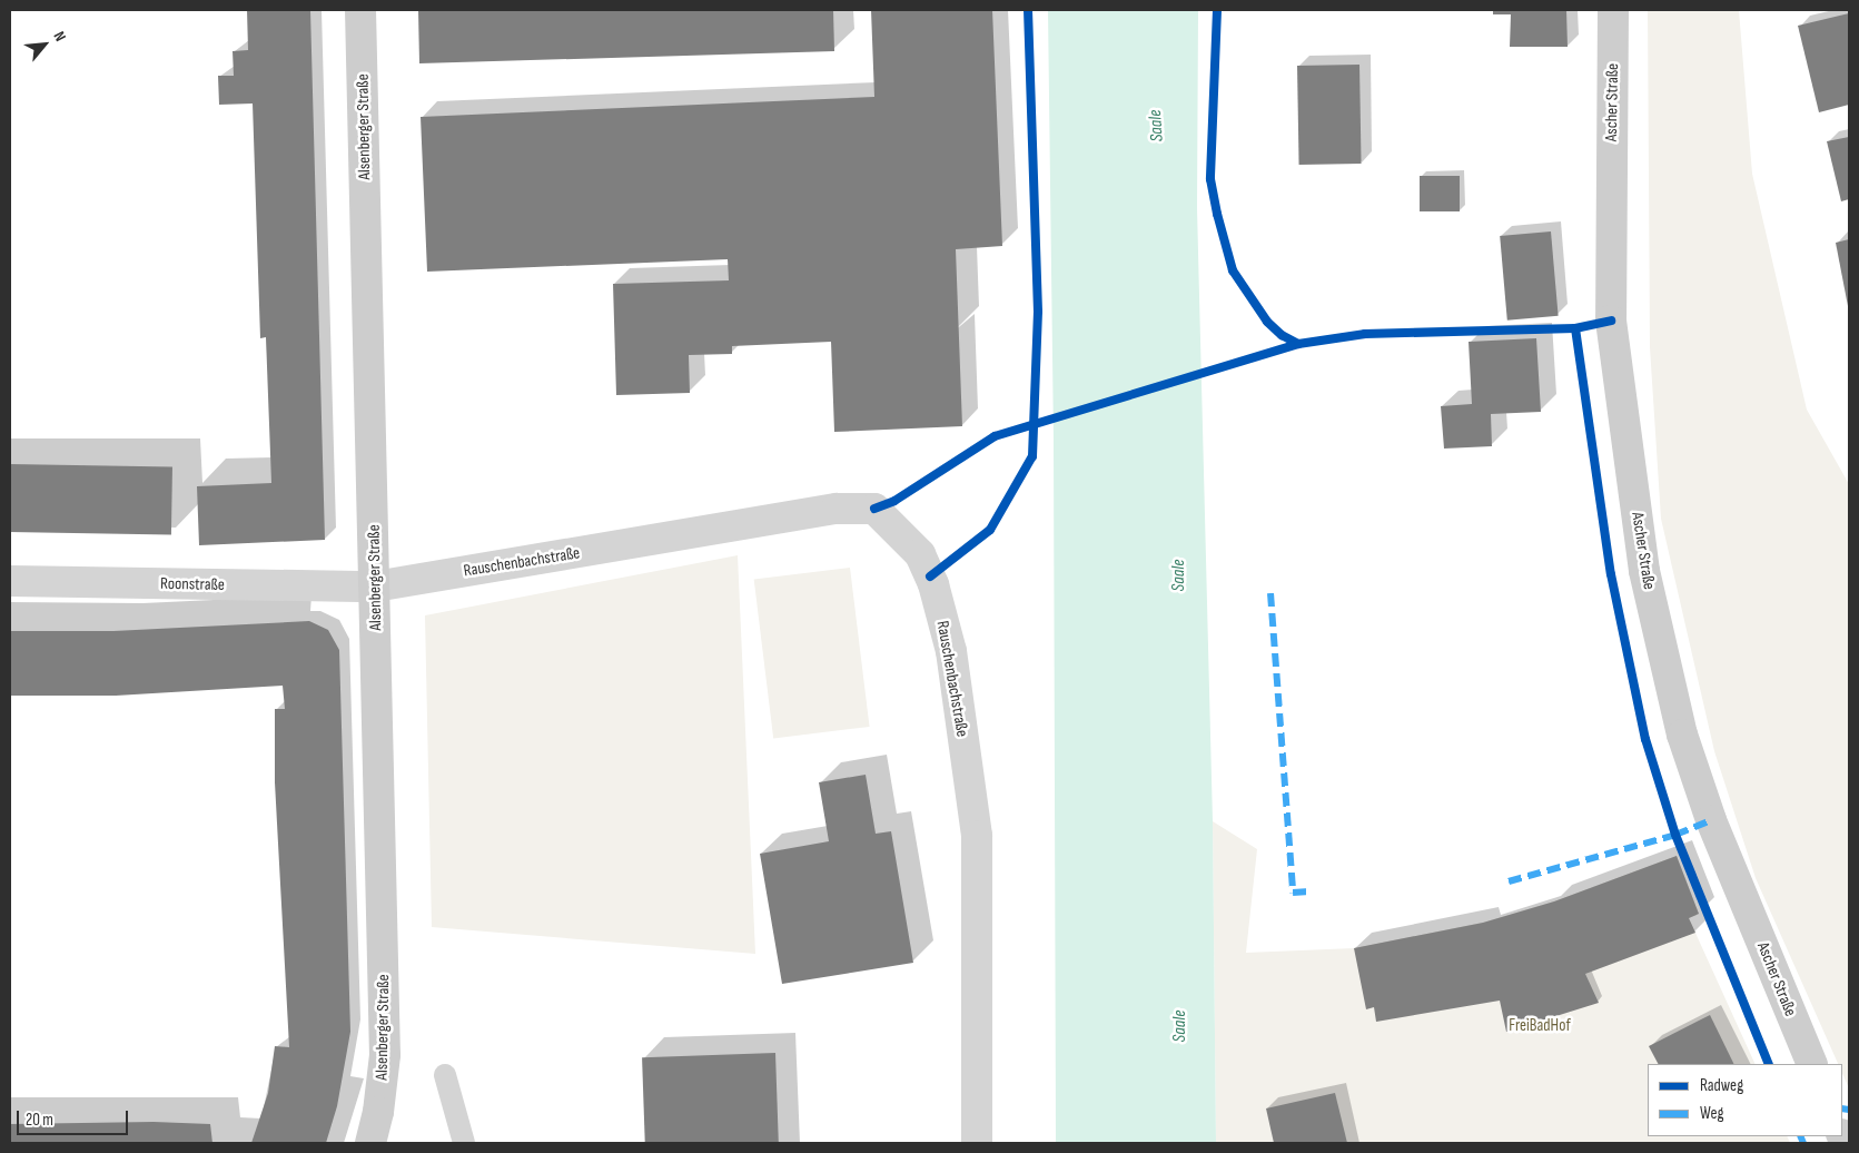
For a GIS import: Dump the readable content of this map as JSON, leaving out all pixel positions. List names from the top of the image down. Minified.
{"streets":{"street":["Ascher Straße","Alsenberger Straße","Rauschenbachstraße","Roonstraße"]},"crossings":[["Alsenberger Straße","Rauschenbachstraße"],["Alsenberger Straße","Roonstraße"],["Rauschenbachstraße","Roonstraße"]],"water":["Saale"],"parks":["FreiBadHof"],"legend":["Radweg","Weg"],"scale_bar":"20 m","north":"top right"}
